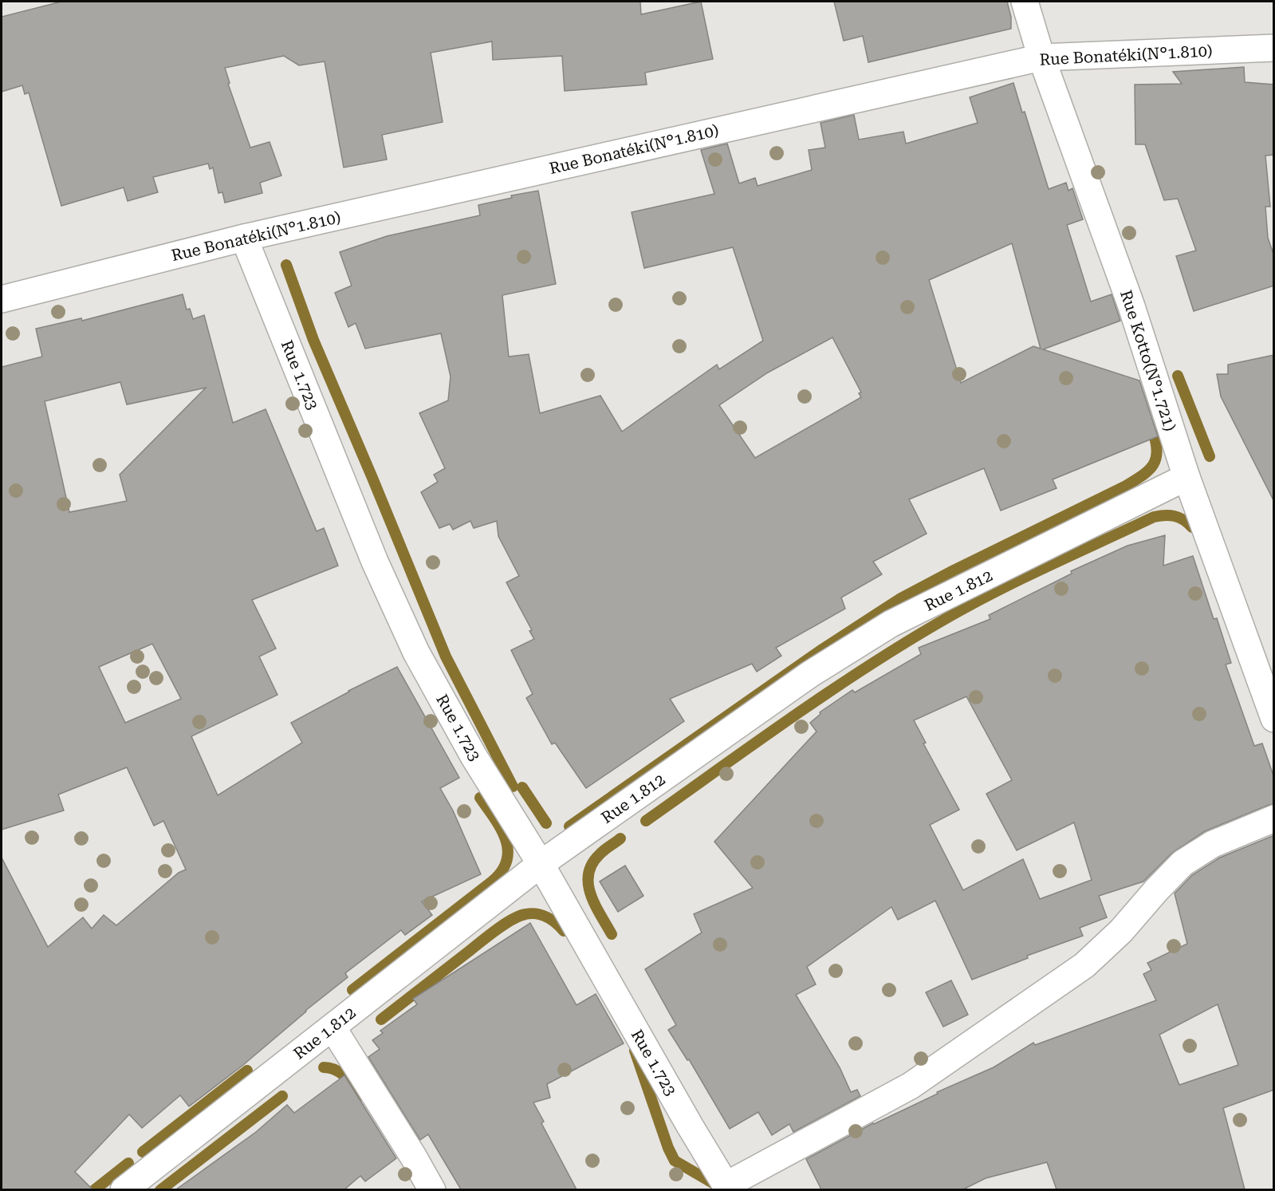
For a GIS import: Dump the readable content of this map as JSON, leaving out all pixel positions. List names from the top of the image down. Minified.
{"streets":{"street":["Rue Bonatéki(N°1.810)","Rue Kotto(N°1.721)","Rue 1.723","Rue 1.812"]},"crossings":[["Rue Bonatéki(N°1.810)","Rue Kotto(N°1.721)"],["Rue Bonatéki(N°1.810)","Rue 1.723"],["Rue Kotto(N°1.721)","Rue 1.812"],["Rue 1.723","Rue 1.812"]]}
